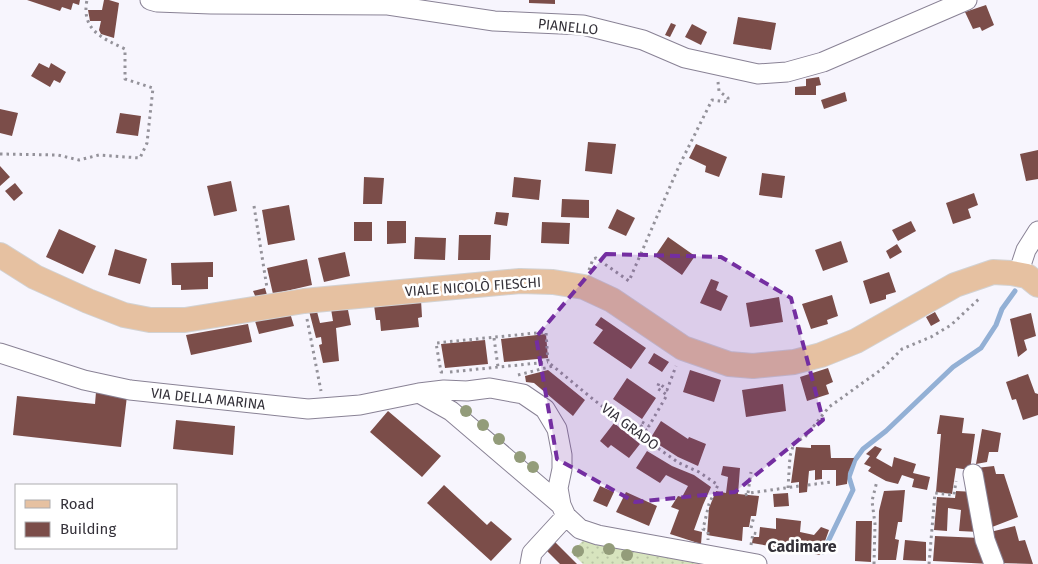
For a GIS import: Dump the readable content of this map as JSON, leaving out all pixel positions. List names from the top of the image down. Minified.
{"streets":{"main road":["VIALE NICOLÒ FIESCHI"],"street":["PIANELLO","VIA DELLA MARINA"],"path":["VIA GRADO"]},"districts":["Cadimare"],"legend":["Road","Building"]}
